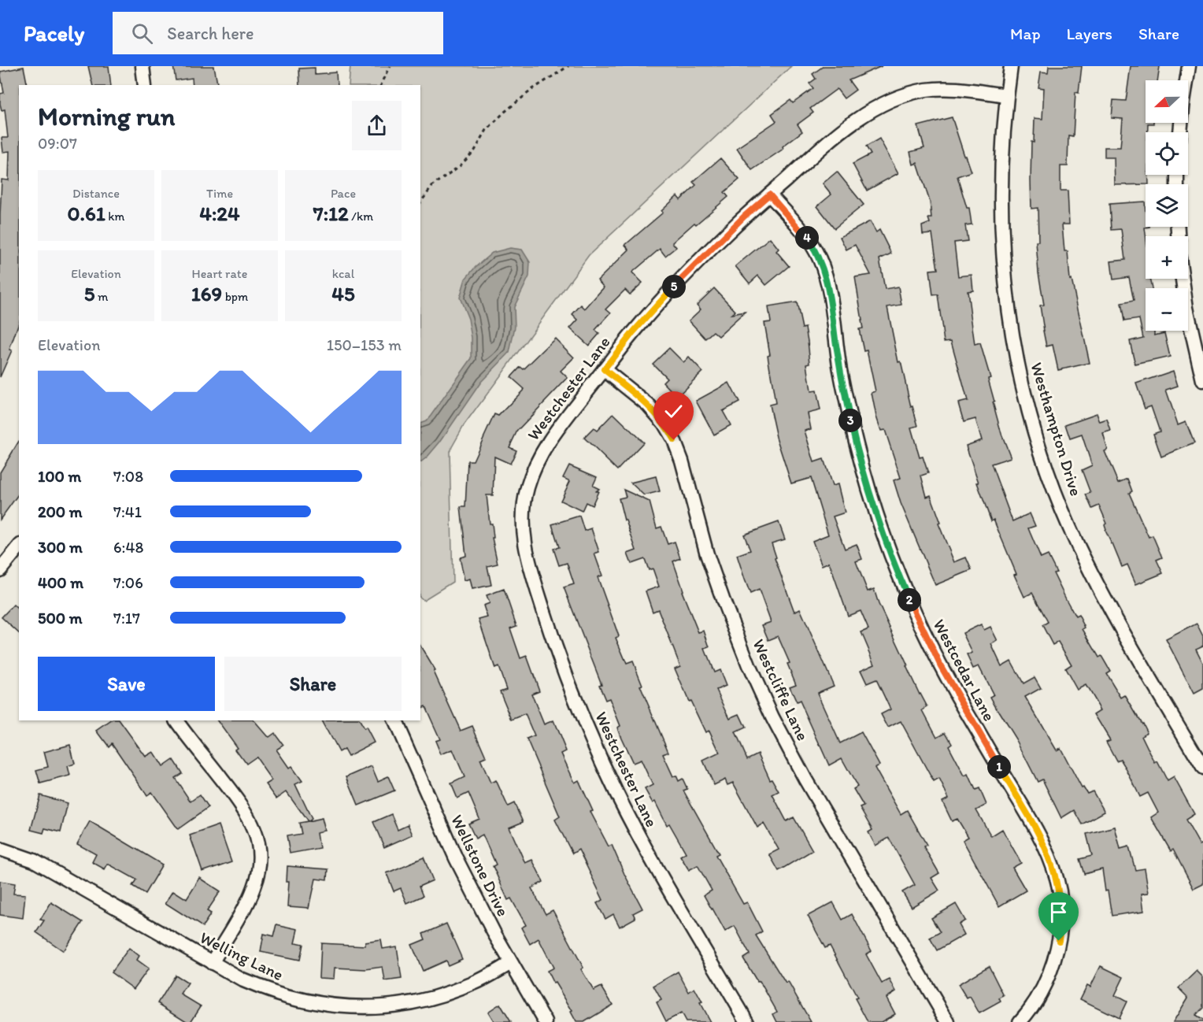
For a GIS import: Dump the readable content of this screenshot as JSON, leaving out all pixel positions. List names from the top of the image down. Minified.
{"streets":{"street":["Westchester Lane","Westhampton Drive","Westcedar Lane","Westcliffe Lane","Wellstone Drive","Welling Lane"]},"crossings":[["Westchester Lane","Westhampton Drive"],["Westchester Lane","Westcedar Lane"],["Westchester Lane","Westcliffe Lane"],["Wellstone Drive","Welling Lane"]],"north":"left","page":{"header":"Pacely","search":"Search here","nav":["Map","Layers","Share"],"map_buttons":["+","−"],"heading":["Morning run","09:07"],"stats":[["Distance","0.61 km"],["Time","4:24"],["Pace","7:12 /km"],["Elevation","5 m"],["Heart rate","169 bpm"],["kcal","45"]],"pins":["4","5","3","2","1"],"chart":["Elevation","150–153 m"],"list":[{"name":"100 m","note":"7:08"},{"name":"200 m","note":"7:41"},{"name":"300 m","note":"6:48"},{"name":"400 m","note":"7:06"},{"name":"500 m","note":"7:17"}],"buttons":["Save","Share"]}}
